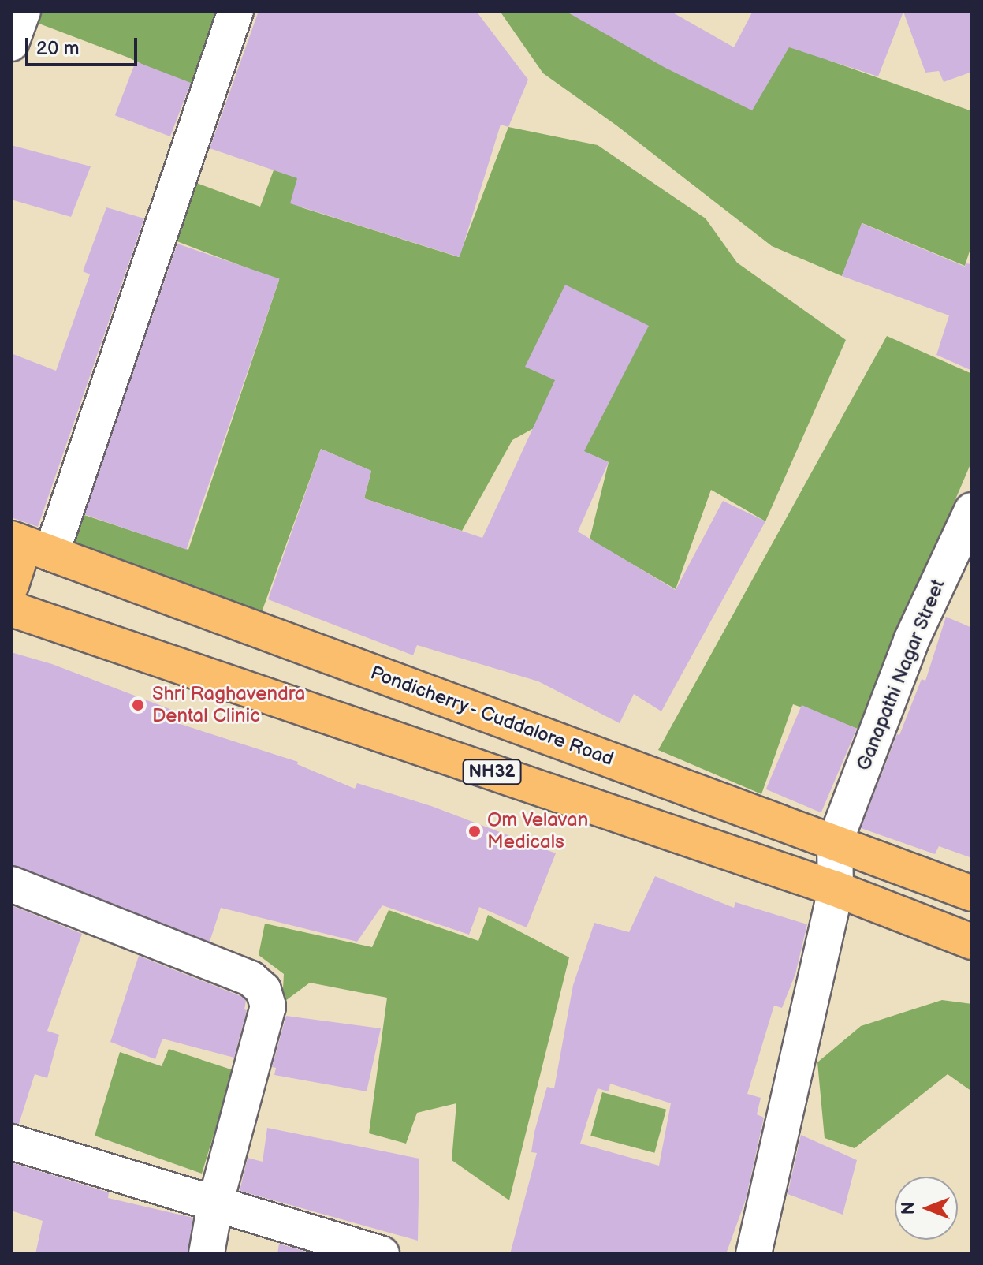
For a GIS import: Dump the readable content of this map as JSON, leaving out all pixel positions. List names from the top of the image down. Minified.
{"streets":{"highway":["Pondicherry - Cuddalore Road","NH32"],"street":["Ganapathi Nagar Street"]},"crossings":[["Ganapathi Nagar Street","Pondicherry - Cuddalore Road"]],"places":["Shri Raghavendra Dental Clinic","Om Velavan Medicals"],"scale_bar":"20 m","north":"left"}
